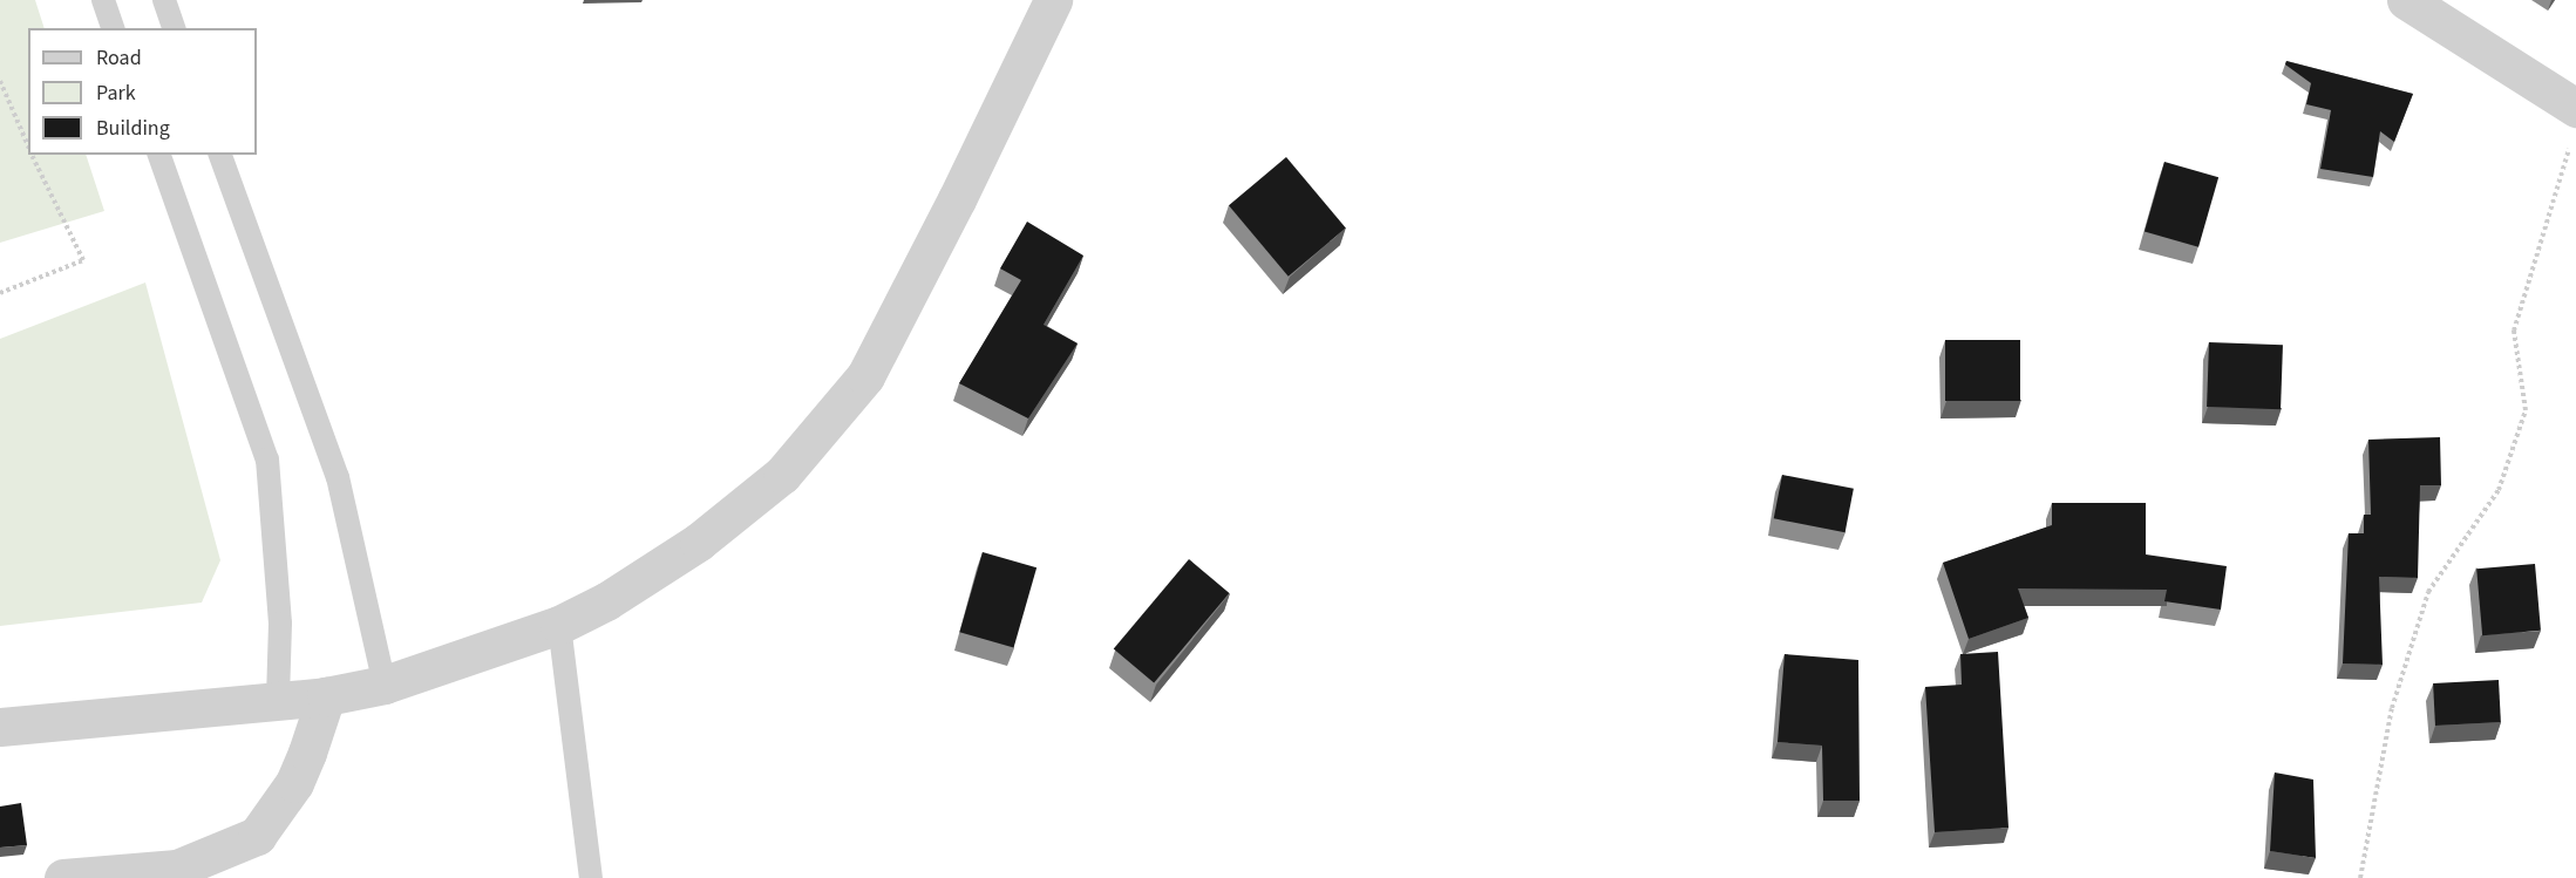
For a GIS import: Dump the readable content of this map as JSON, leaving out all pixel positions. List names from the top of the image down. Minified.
{"legend":["Road","Park","Building"]}
